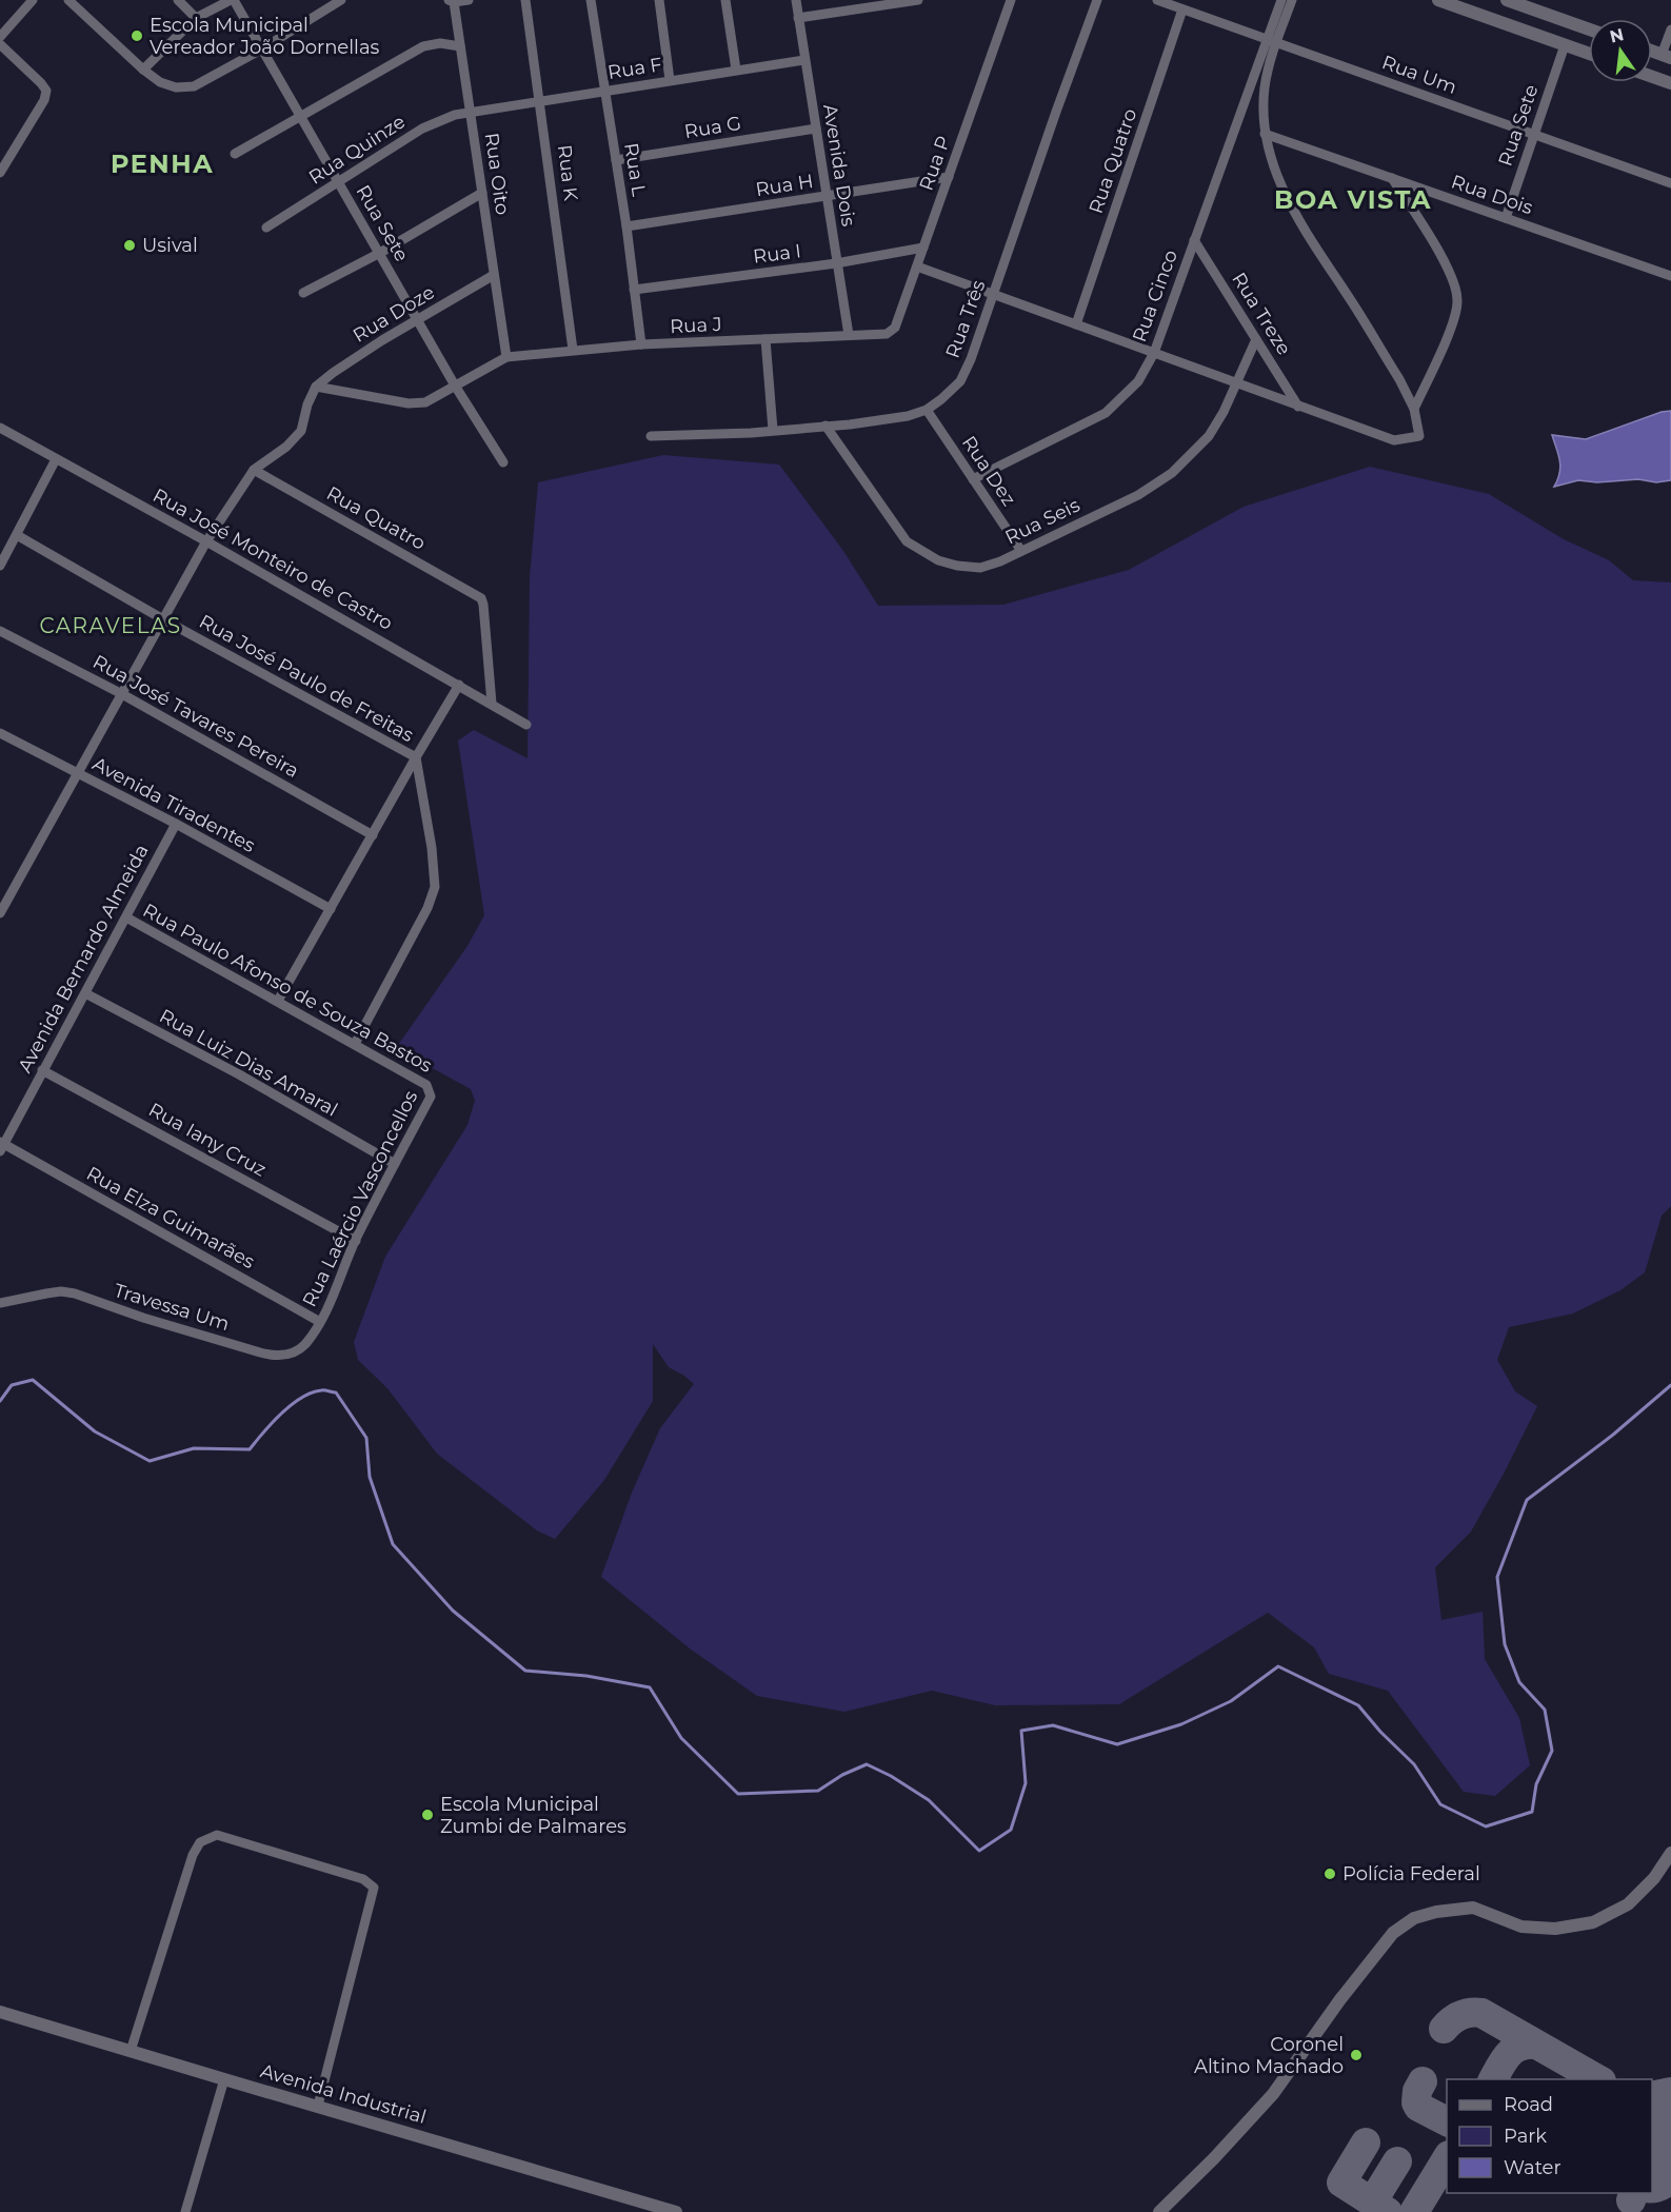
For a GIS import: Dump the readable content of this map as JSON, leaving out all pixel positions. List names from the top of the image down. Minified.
{"streets":{"street":["Rua F","Rua Um","Rua Sete","Rua G","Rua Quinze","Rua Quatro","Rua P","Avenida Dois","Rua L","Rua K","Rua Oito","Rua H","Rua Dois","Rua I","Rua Cinco","Rua Doze","Rua Treze","Rua Três","Rua J","Rua Dez","Rua Seis","Rua José Monteiro de Castro","Rua José Paulo de Freitas","Rua José Tavares Pereira","Avenida Tiradentes","Avenida Bernardo Almeida","Rua Paulo Afonso de Souza Bastos","Rua Luiz Dias Amaral","Rua Iany Cruz","Rua Laércio Vasconcellos","Rua Elza Guimarães","Travessa Um","Avenida Industrial"]},"crossings":[["Rua F","Rua Quinze"],["Rua F","Avenida Dois"],["Rua F","Rua L"],["Rua F","Rua K"],["Rua F","Rua Oito"],["Rua Um","Rua Sete"],["Rua Um","Rua Quatro"],["Rua Um","Rua Cinco"],["Rua Sete","Rua Quinze"],["Rua Sete","Rua Dois"],["Rua Sete","Rua Doze"],["Rua G","Avenida Dois"],["Rua G","Rua L"],["Rua Quinze","Rua Oito"],["Rua Quatro","Rua José Monteiro de Castro"],["Rua P","Rua H"],["Rua P","Rua I"],["Rua P","Rua J"],["Avenida Dois","Rua H"],["Avenida Dois","Rua I"],["Avenida Dois","Rua J"],["Rua L","Rua H"],["Rua L","Rua I"],["Rua L","Rua J"],["Rua K","Rua J"],["Rua Oito","Rua Doze"],["Rua Oito","Rua J"],["Rua Cinco","Rua Treze"],["Rua Cinco","Rua Dez"],["Rua Treze","Rua Seis"],["Rua Três","Rua Dez"],["Rua Três","Rua Seis"],["Rua Dez","Rua Seis"],["Avenida Tiradentes","Avenida Bernardo Almeida"],["Avenida Bernardo Almeida","Rua Paulo Afonso de Souza Bastos"],["Avenida Bernardo Almeida","Rua Luiz Dias Amaral"],["Avenida Bernardo Almeida","Rua Iany Cruz"],["Avenida Bernardo Almeida","Rua Elza Guimarães"],["Rua Paulo Afonso de Souza Bastos","Rua Laércio Vasconcellos"],["Rua Luiz Dias Amaral","Rua Laércio Vasconcellos"],["Rua Iany Cruz","Rua Laércio Vasconcellos"],["Rua Laércio Vasconcellos","Rua Elza Guimarães"],["Rua Laércio Vasconcellos","Travessa Um"],["Rua Elza Guimarães","Travessa Um"]],"districts":["PENHA","BOA VISTA","CARAVELAS"],"places":["Escola Municipal Vereador João Dornellas","Usival","Escola Municipal Zumbi de Palmares","Polícia Federal","Coronel Altino Machado"],"legend":["Road","Park","Water"],"north":"top"}
